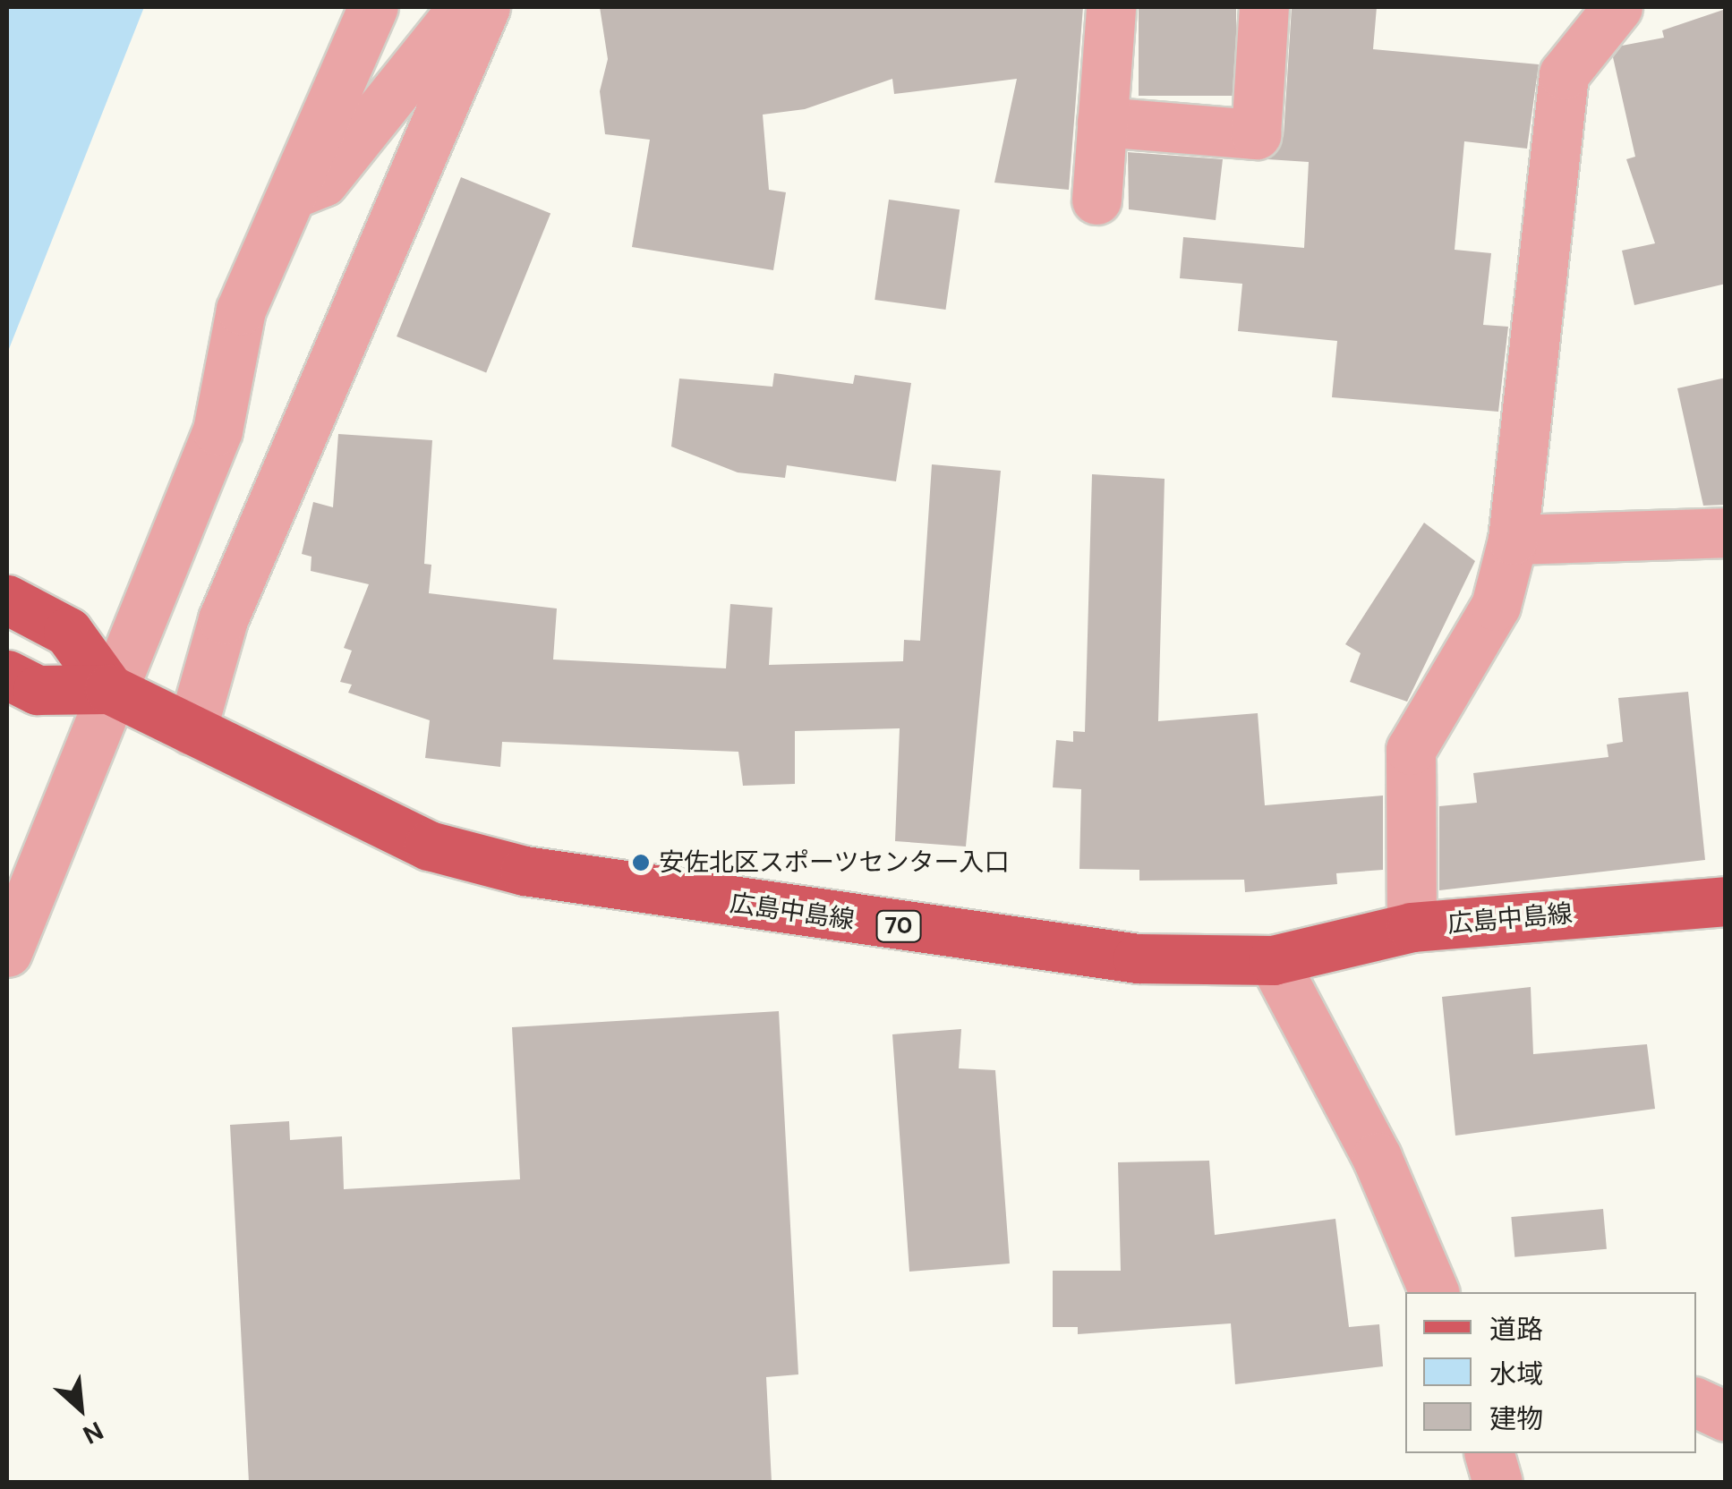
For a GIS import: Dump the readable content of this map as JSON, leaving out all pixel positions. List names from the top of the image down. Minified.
{"streets":{"main road":["広島中島線","70"]},"places":["安佐北区スポーツセンター入口"],"legend":["道路","水域","建物"],"north":"bottom right"}
